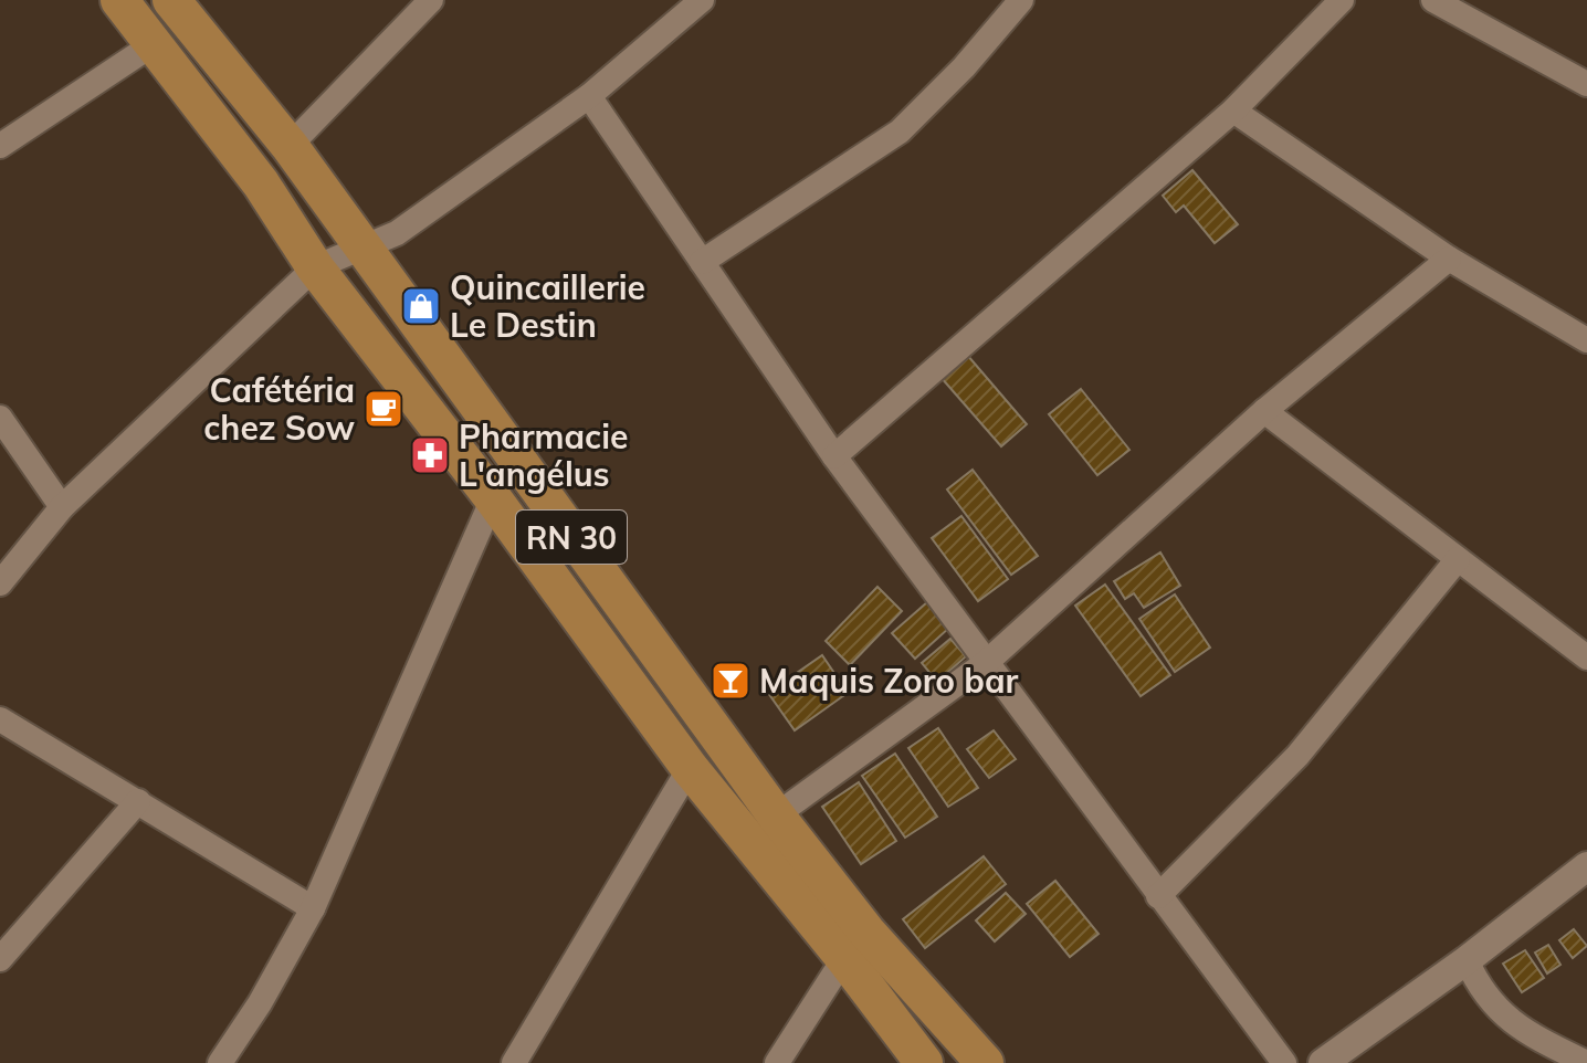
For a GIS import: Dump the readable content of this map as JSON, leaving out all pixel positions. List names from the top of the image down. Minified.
{"streets":{"main road":["RN 30"]},"places":{"shop":["Quincaillerie Le Destin"],"cafe":["Cafétéria chez Sow"],"pharmacy":["Pharmacie L'angélus"],"bar":["Maquis Zoro bar"]}}
